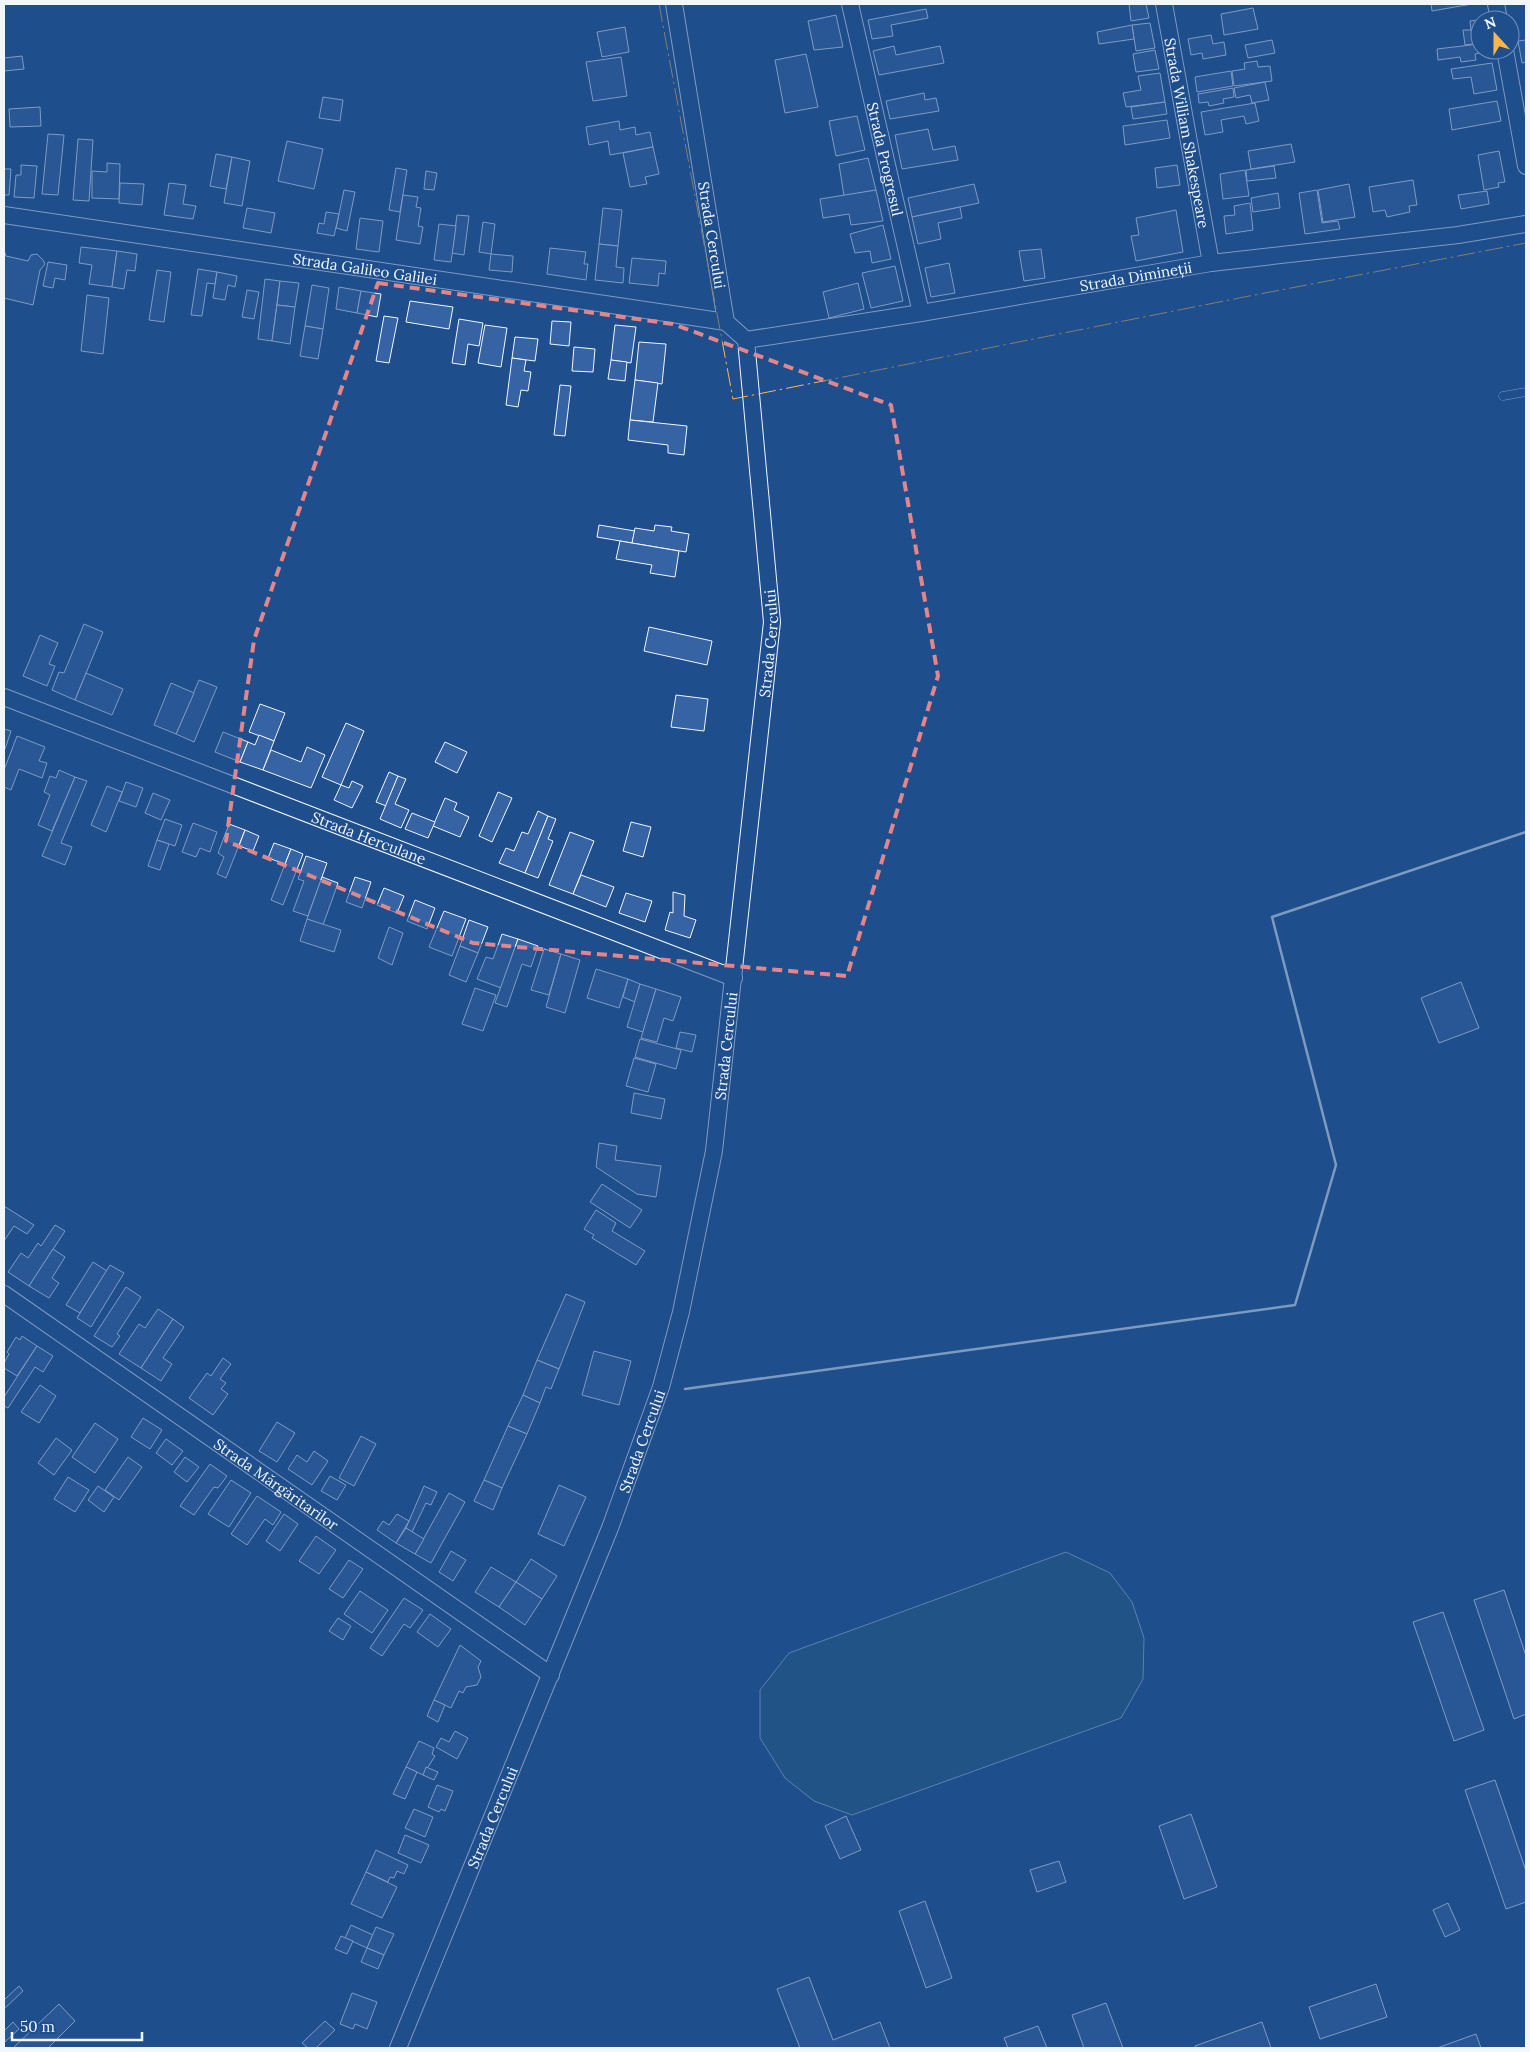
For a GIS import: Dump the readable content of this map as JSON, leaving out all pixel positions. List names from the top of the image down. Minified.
{"streets":{"street":["Strada William Shakespeare","Strada Progresul","Strada Cercului","Strada Galileo Galilei","Strada Dimineții","Strada Herculane","Strada Mărgăritarilor"]},"crossings":[["Strada William Shakespeare","Strada Dimineții"],["Strada Progresul","Strada Dimineții"],["Strada Cercului","Strada Galileo Galilei"],["Strada Cercului","Strada Dimineții"],["Strada Cercului","Strada Herculane"],["Strada Cercului","Strada Mărgăritarilor"]],"scale_bar":"50 m","north":"top"}
